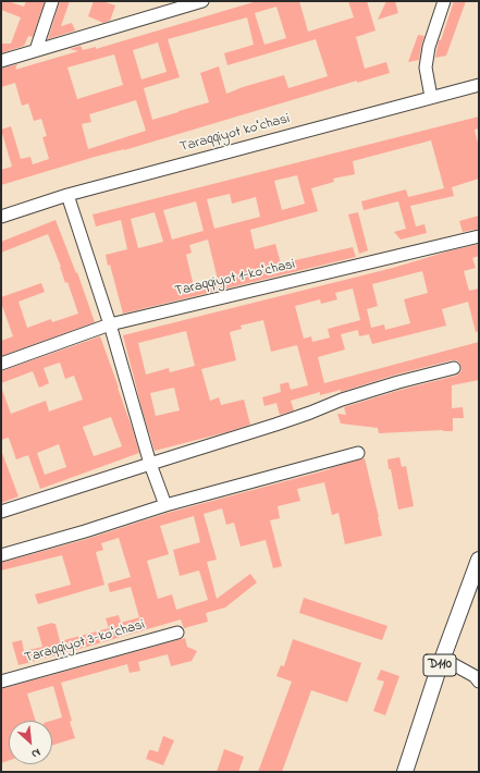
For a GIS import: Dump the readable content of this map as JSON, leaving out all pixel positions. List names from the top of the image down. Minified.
{"streets":{"main road":["D110"],"street":["Taraqqiyot koʻchasi","Taraqqiyot 1-koʻchasi","Taraqqiyot 3-koʻchasi"]},"north":"bottom right"}
